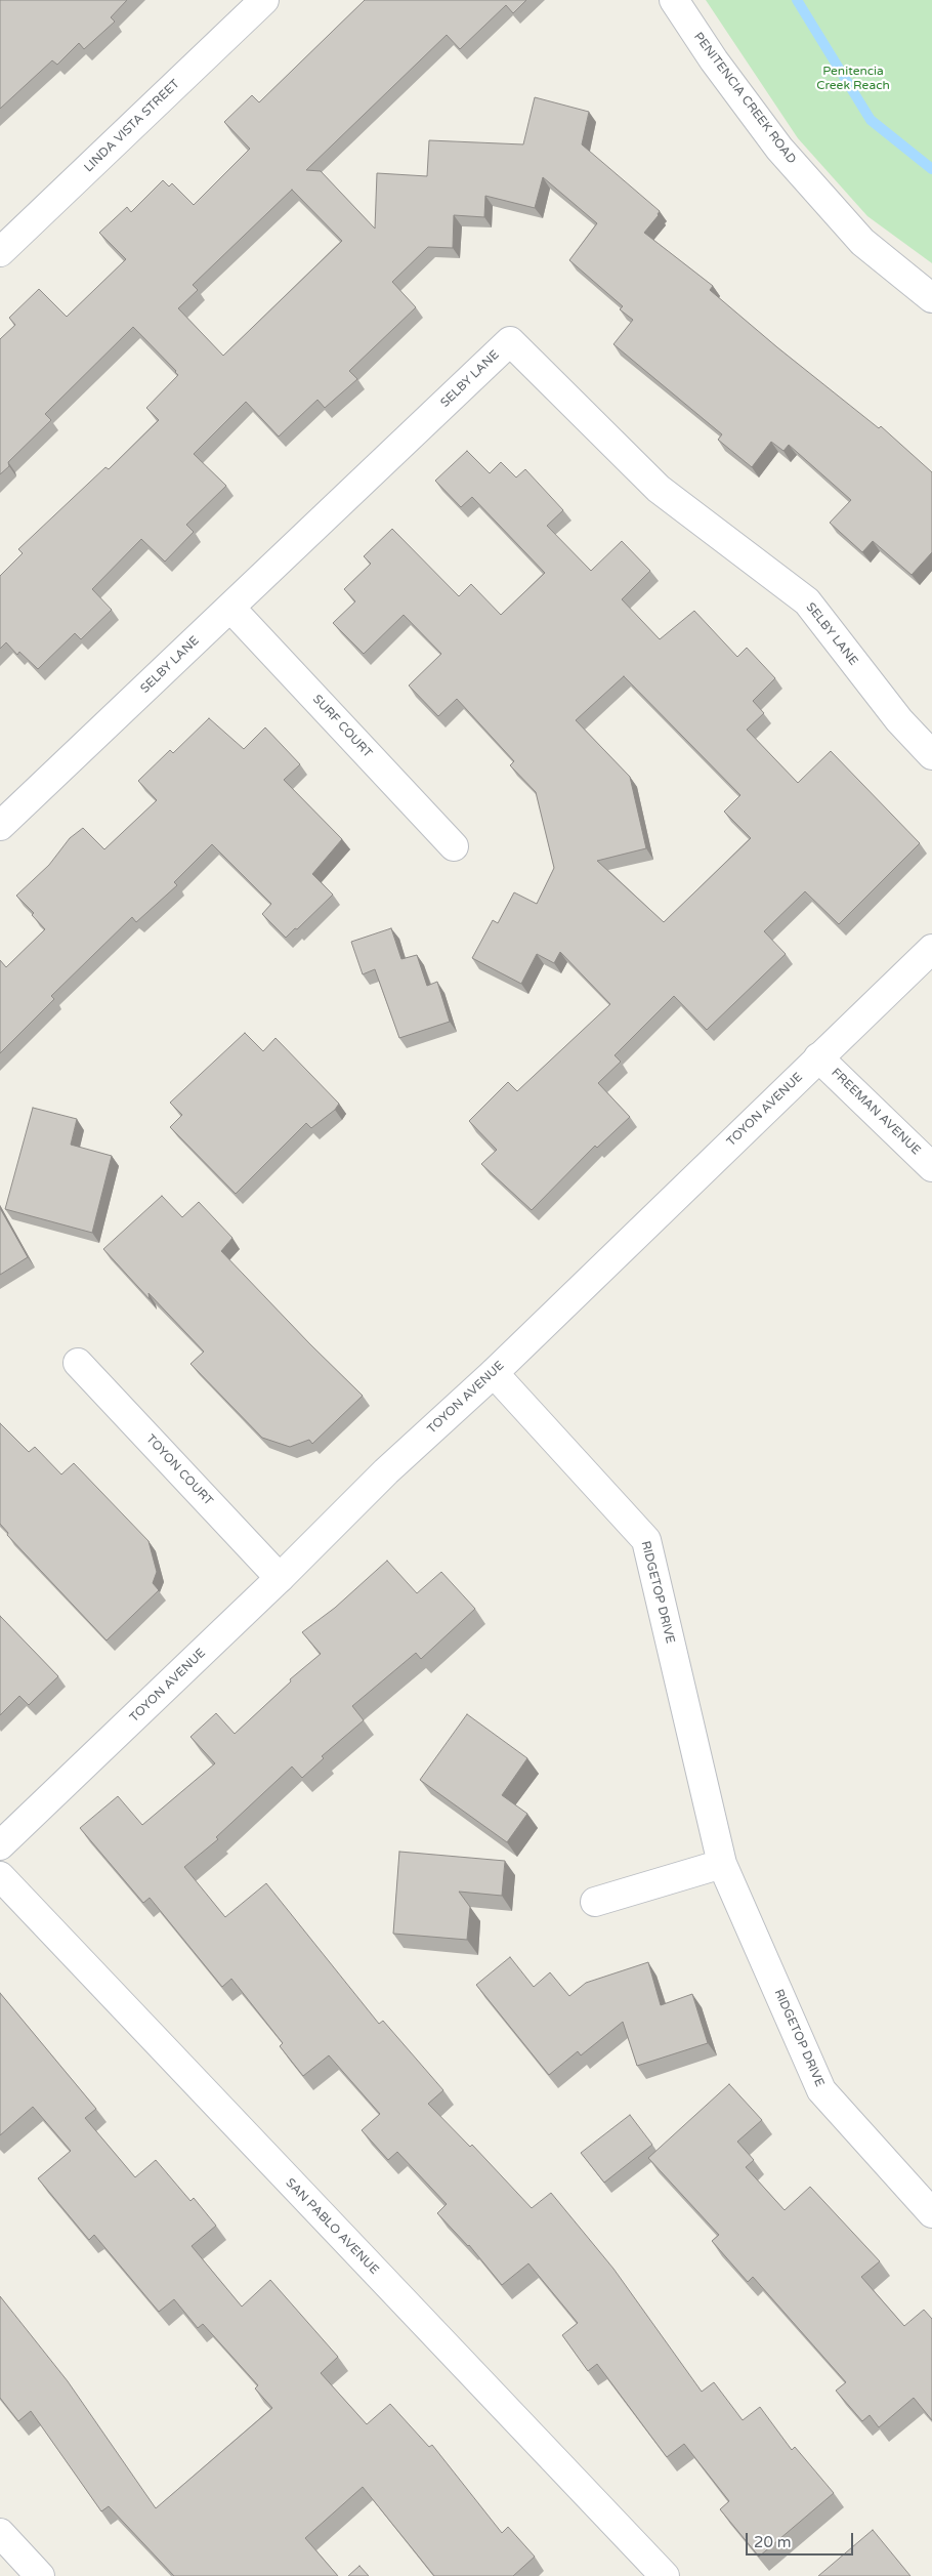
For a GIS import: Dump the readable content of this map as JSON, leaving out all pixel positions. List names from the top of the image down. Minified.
{"streets":{"street":["PENITENCIA CREEK ROAD","LINDA VISTA STREET","SELBY LANE","SURF COURT","TOYON AVENUE","FREEMAN AVENUE","TOYON COURT","RIDGETOP DRIVE","SAN PABLO AVENUE"]},"crossings":[["SELBY LANE","SURF COURT"],["TOYON AVENUE","FREEMAN AVENUE"],["TOYON AVENUE","TOYON COURT"],["TOYON AVENUE","RIDGETOP DRIVE"]],"parks":["Penitencia Creek Reach"],"scale_bar":"20 m"}
